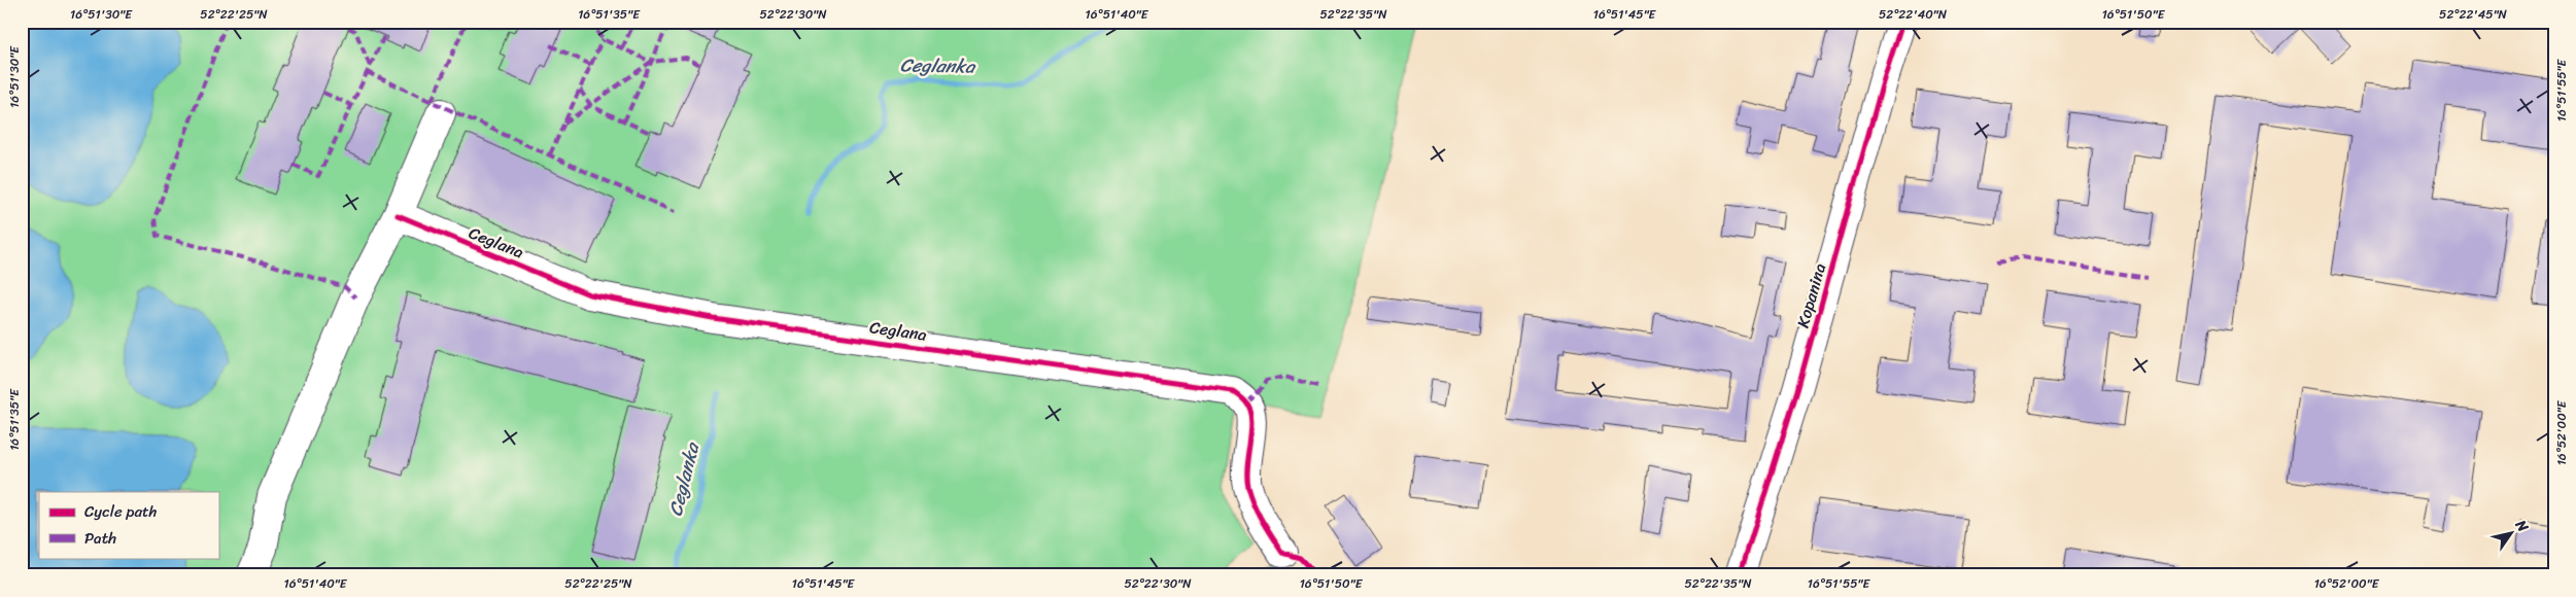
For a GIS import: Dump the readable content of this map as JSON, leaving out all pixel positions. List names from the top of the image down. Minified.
{"streets":{"street":["Ceglana","Kopanina"]},"water":["Ceglanka"],"legend":["Cycle path","Path"],"north":"top right","coordinates":["16°51'30\"E","52°22'25\"N","16°51'35\"E","52°22'30\"N","16°51'40\"E","52°22'35\"N","16°51'45\"E","52°22'40\"N","16°51'50\"E","52°22'45\"N","16°51'55\"E","16°52'00\"E"]}
